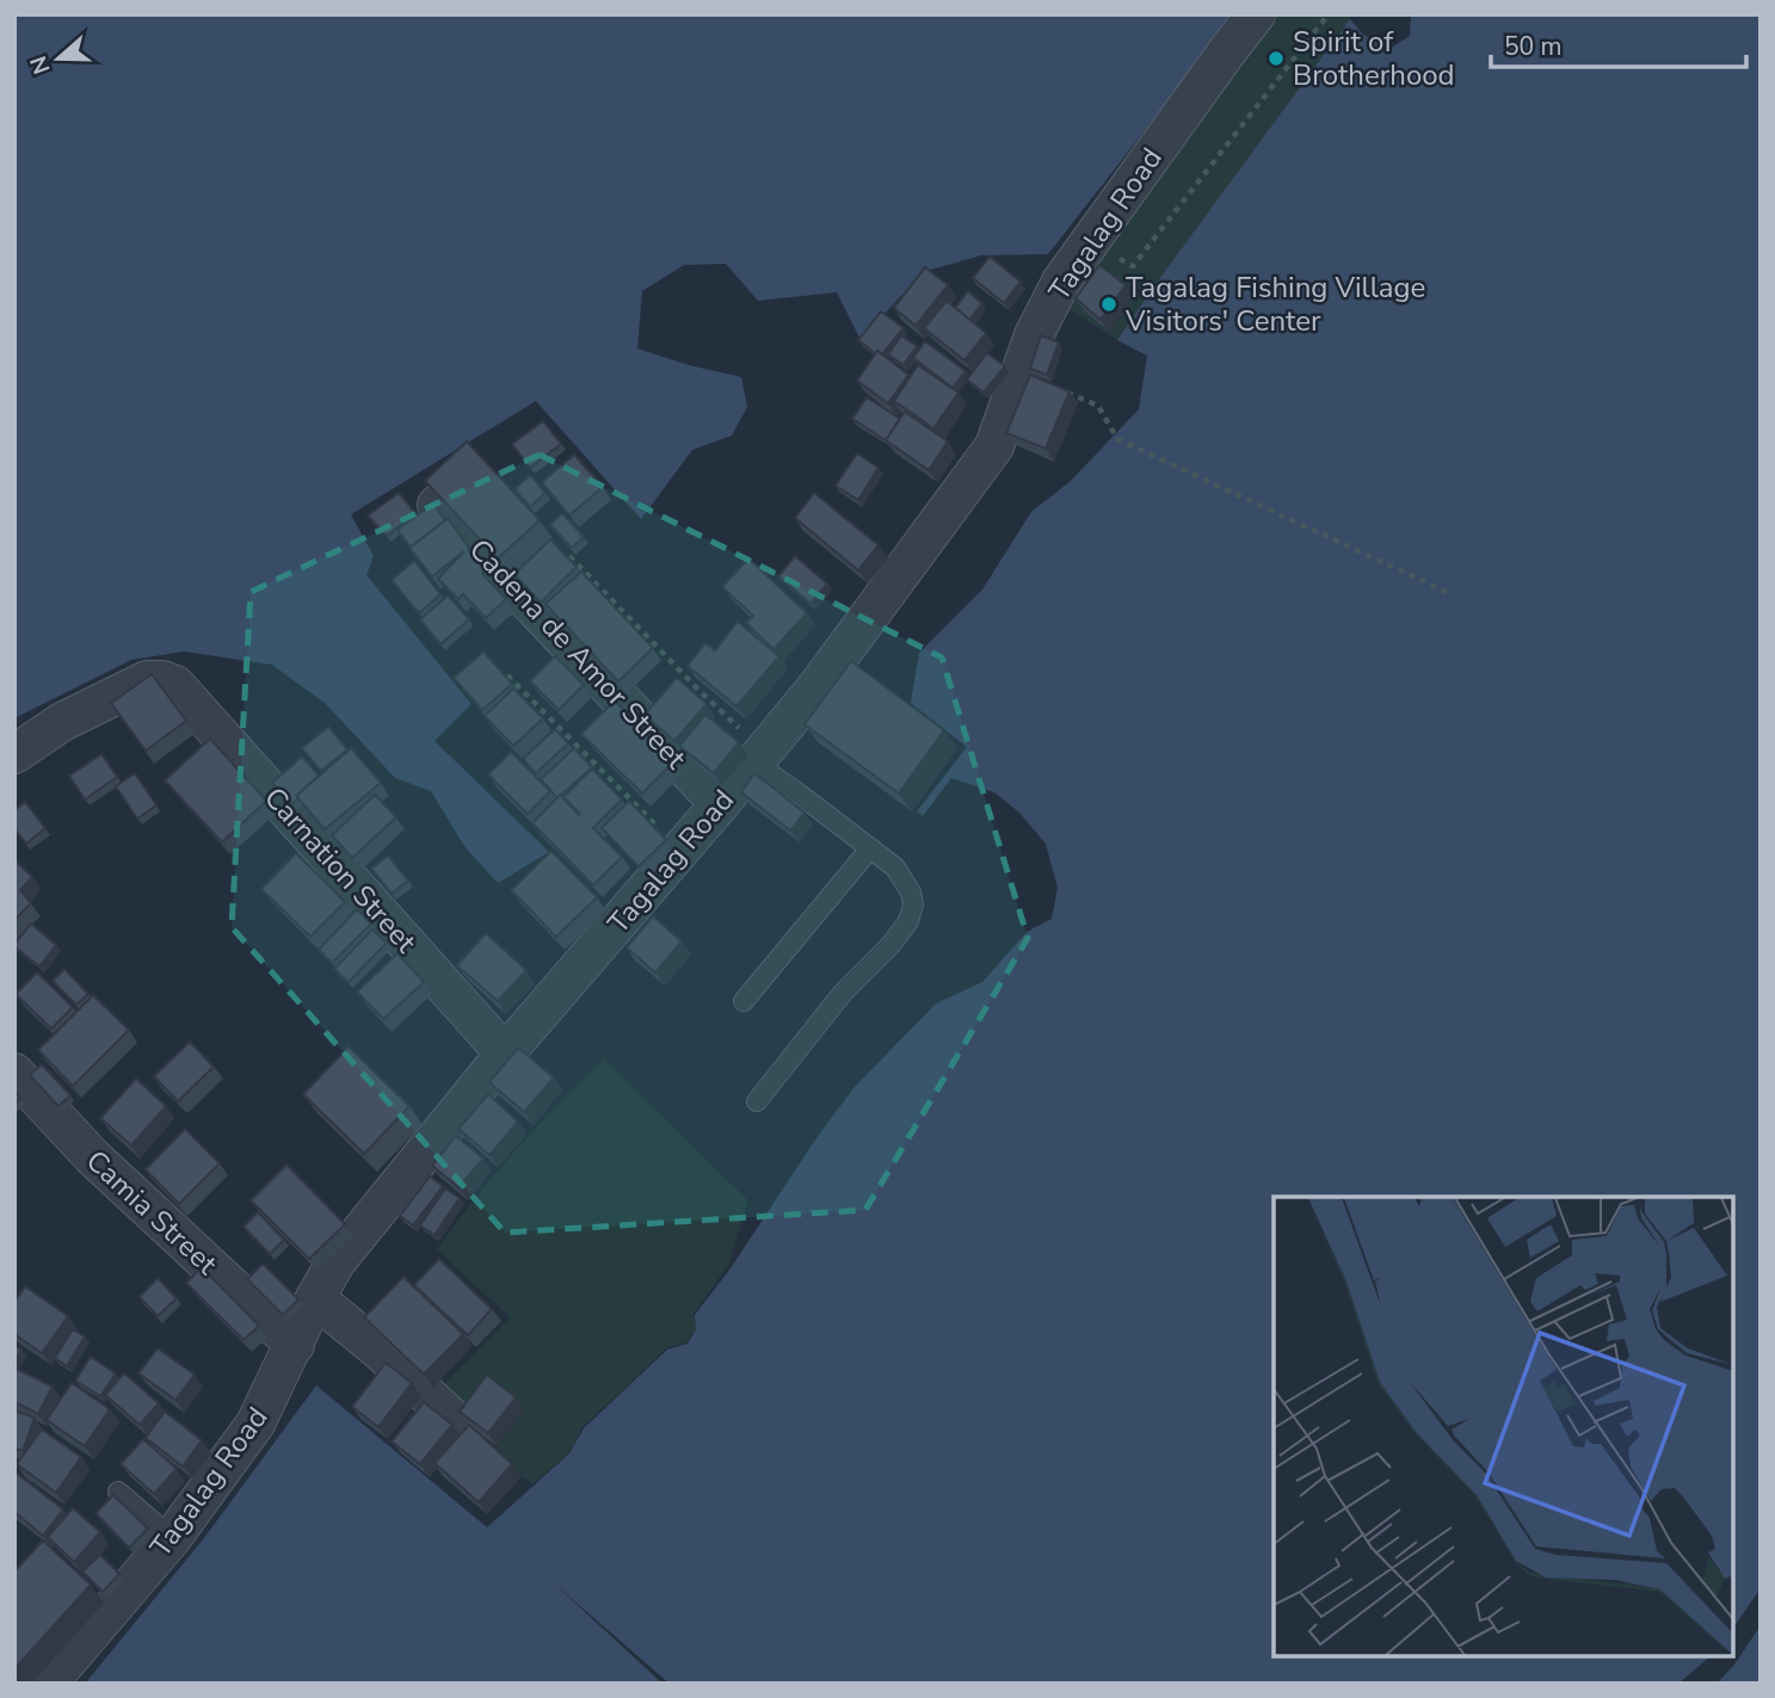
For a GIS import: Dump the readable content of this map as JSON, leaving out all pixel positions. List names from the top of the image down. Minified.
{"streets":{"street":["Tagalag Road","Cadena de Amor Street","Carnation Street","Camia Street"]},"crossings":[["Tagalag Road","Cadena de Amor Street"],["Tagalag Road","Carnation Street"],["Tagalag Road","Camia Street"]],"places":["Spirit of Brotherhood","Tagalag Fishing Village Visitors' Center"],"scale_bar":"50 m","north":"left"}
